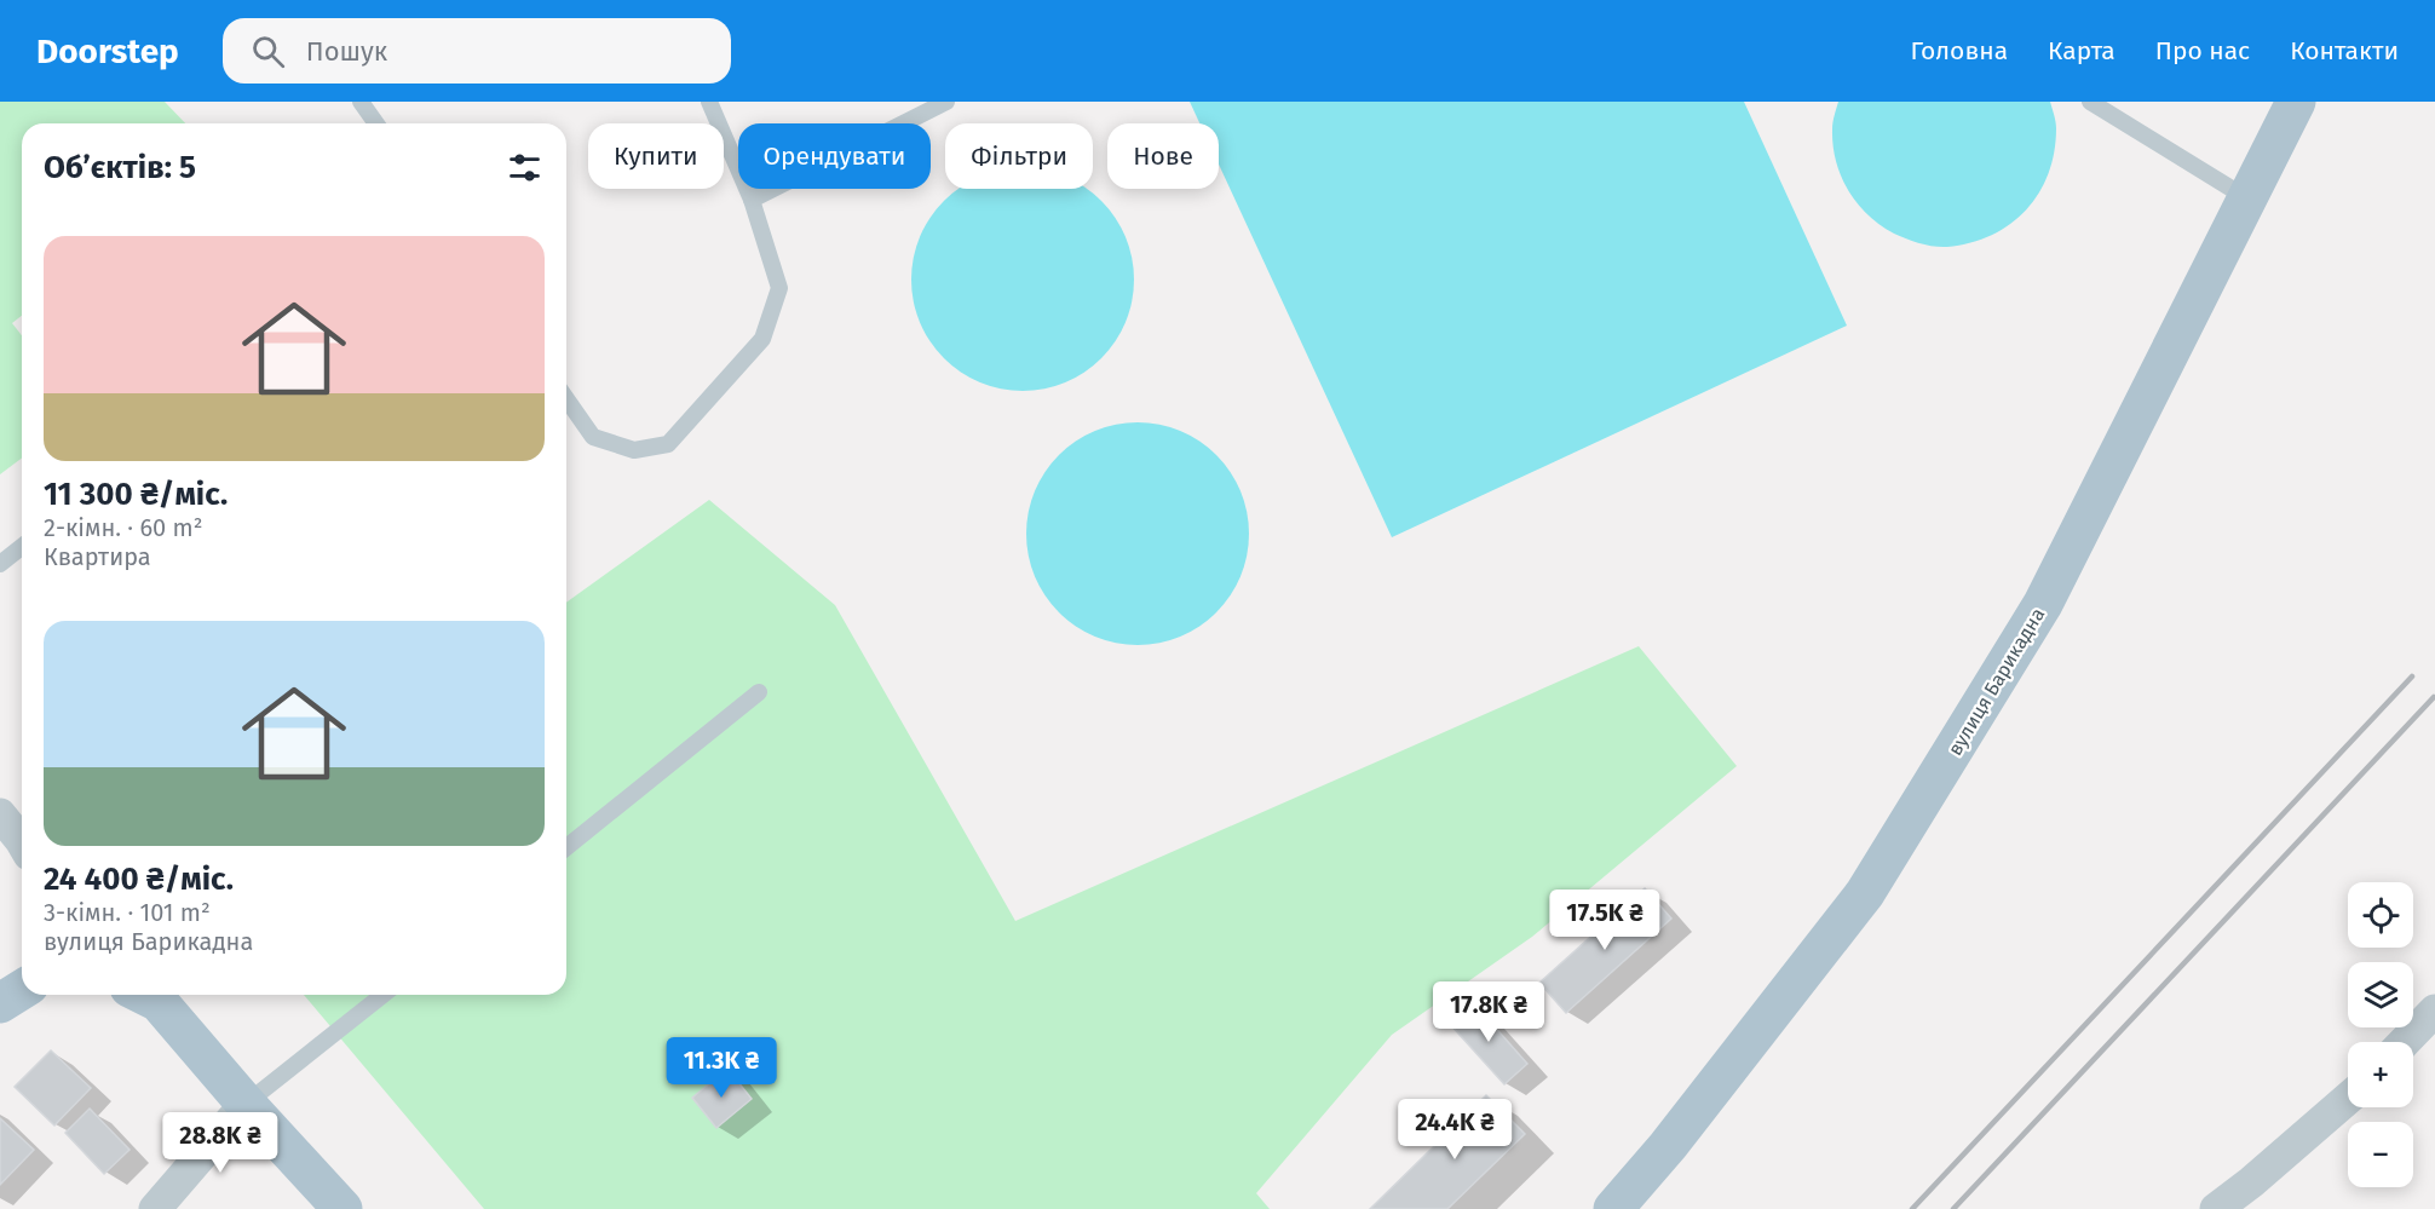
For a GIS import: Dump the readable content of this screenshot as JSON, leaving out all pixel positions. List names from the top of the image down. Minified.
{"streets":{"main road":["вулиця Барикадна"]},"page":{"header":"Doorstep","search":"Пошук","nav":["Головна","Карта","Про нас","Контакти"],"chip":["Купити","Орендувати","Фільтри","Нове"],"heading":"Об’єктів: 5","list":[{"name":"11 300 ₴/міс.","note":"2-кімн. · 60 m² · Квартира"},{"name":"24 400 ₴/міс.","note":"3-кімн. · 101 m² · вулиця Барикадна"}],"map_buttons":["+","−"],"price":["17.5K ₴","17.8K ₴","11.3K ₴","24.4K ₴","28.8K ₴"]}}
